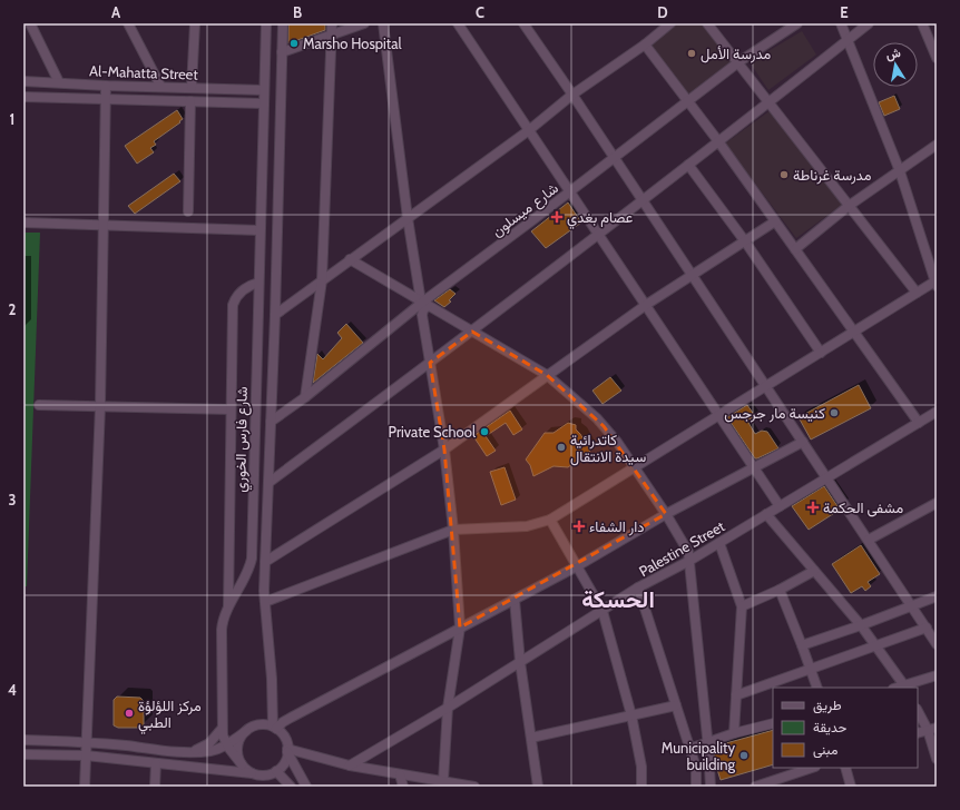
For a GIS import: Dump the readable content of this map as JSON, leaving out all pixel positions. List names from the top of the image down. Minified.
{"streets":{"street":["Al-Mahatta Street","شارع ميسلون","شارع فارس الخوري","Palestine Street"]},"crossings":[["Al-Mahatta Street","شارع فارس الخوري"]],"districts":["الحسكة"],"places":{"other":["Marsho Hospital","مدرسة الأمل","مدرسة غرناطة","كنيسة مار جرجس","Private School","كاتدرائية سيدة الانتقال","مركز اللؤلؤة الطبي","Municipality building"],"health":["عصام بغدي","مشفى الحكمة","دار الشفاء"]},"legend":["طريق","حديقة","مبنى"],"north":"top","grid":{"columns":["A","B","C","D","E"],"rows":["1","2","3","4"]}}
